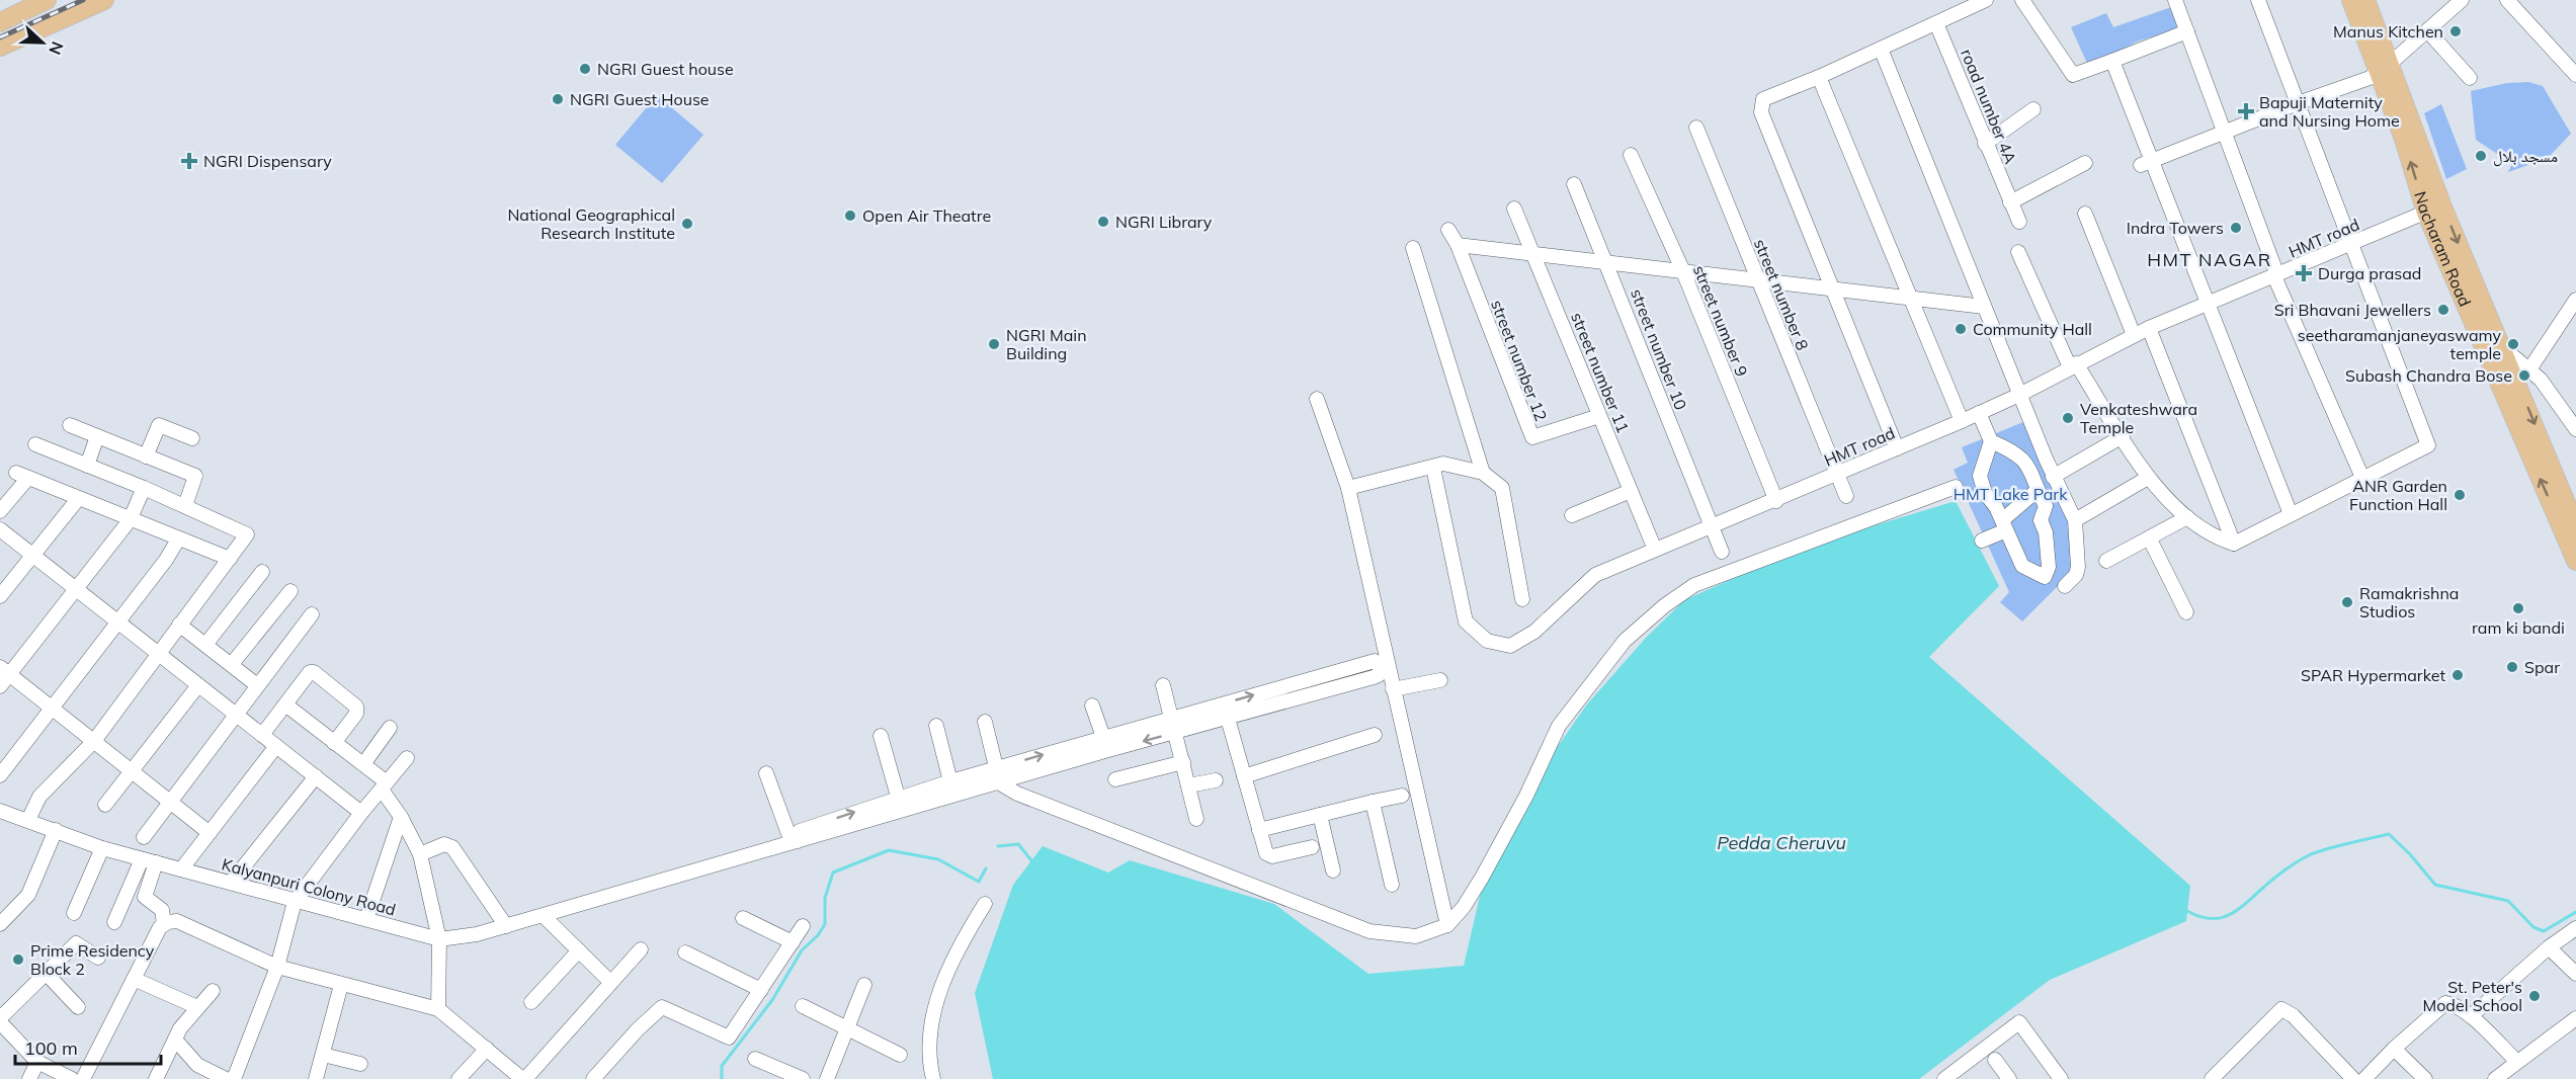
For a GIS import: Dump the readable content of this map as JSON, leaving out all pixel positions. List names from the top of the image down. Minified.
{"streets":{"main road":["Nacharam Road"],"street":["road number 4A","HMT road","street number 8","street number 9","street number 10","street number 12","street number 11","Kalyanpuri Colony Road"]},"crossings":[["HMT road","Nacharam Road"],["HMT road","street number 8"],["HMT road","street number 9"],["HMT road","street number 10"],["HMT road","street number 11"],["street number 12","street number 11"]],"districts":["HMT NAGAR"],"water":["Pedda Cheruvu"],"parks":["HMT Lake Park"],"places":{"other":["Manus Kitchen","NGRI Guest house","NGRI Guest House","مسجد بلال","Open Air Theatre","NGRI Library","National Geographical Research Institute","Indra Towers","Sri Bhavani Jewellers","Community Hall","NGRI Main Building","seetharamanjaneyaswamy temple","Subash Chandra Bose","Venkateshwara Temple","ANR Garden Function Hall","Ramakrishna Studios","ram ki bandi","Spar","SPAR Hypermarket","Prime Residency Block 2","St. Peter's Model School"],"health":["Bapuji Maternity and Nursing Home","NGRI Dispensary","Durga prasad"]},"scale_bar":"100 m","north":"right"}
